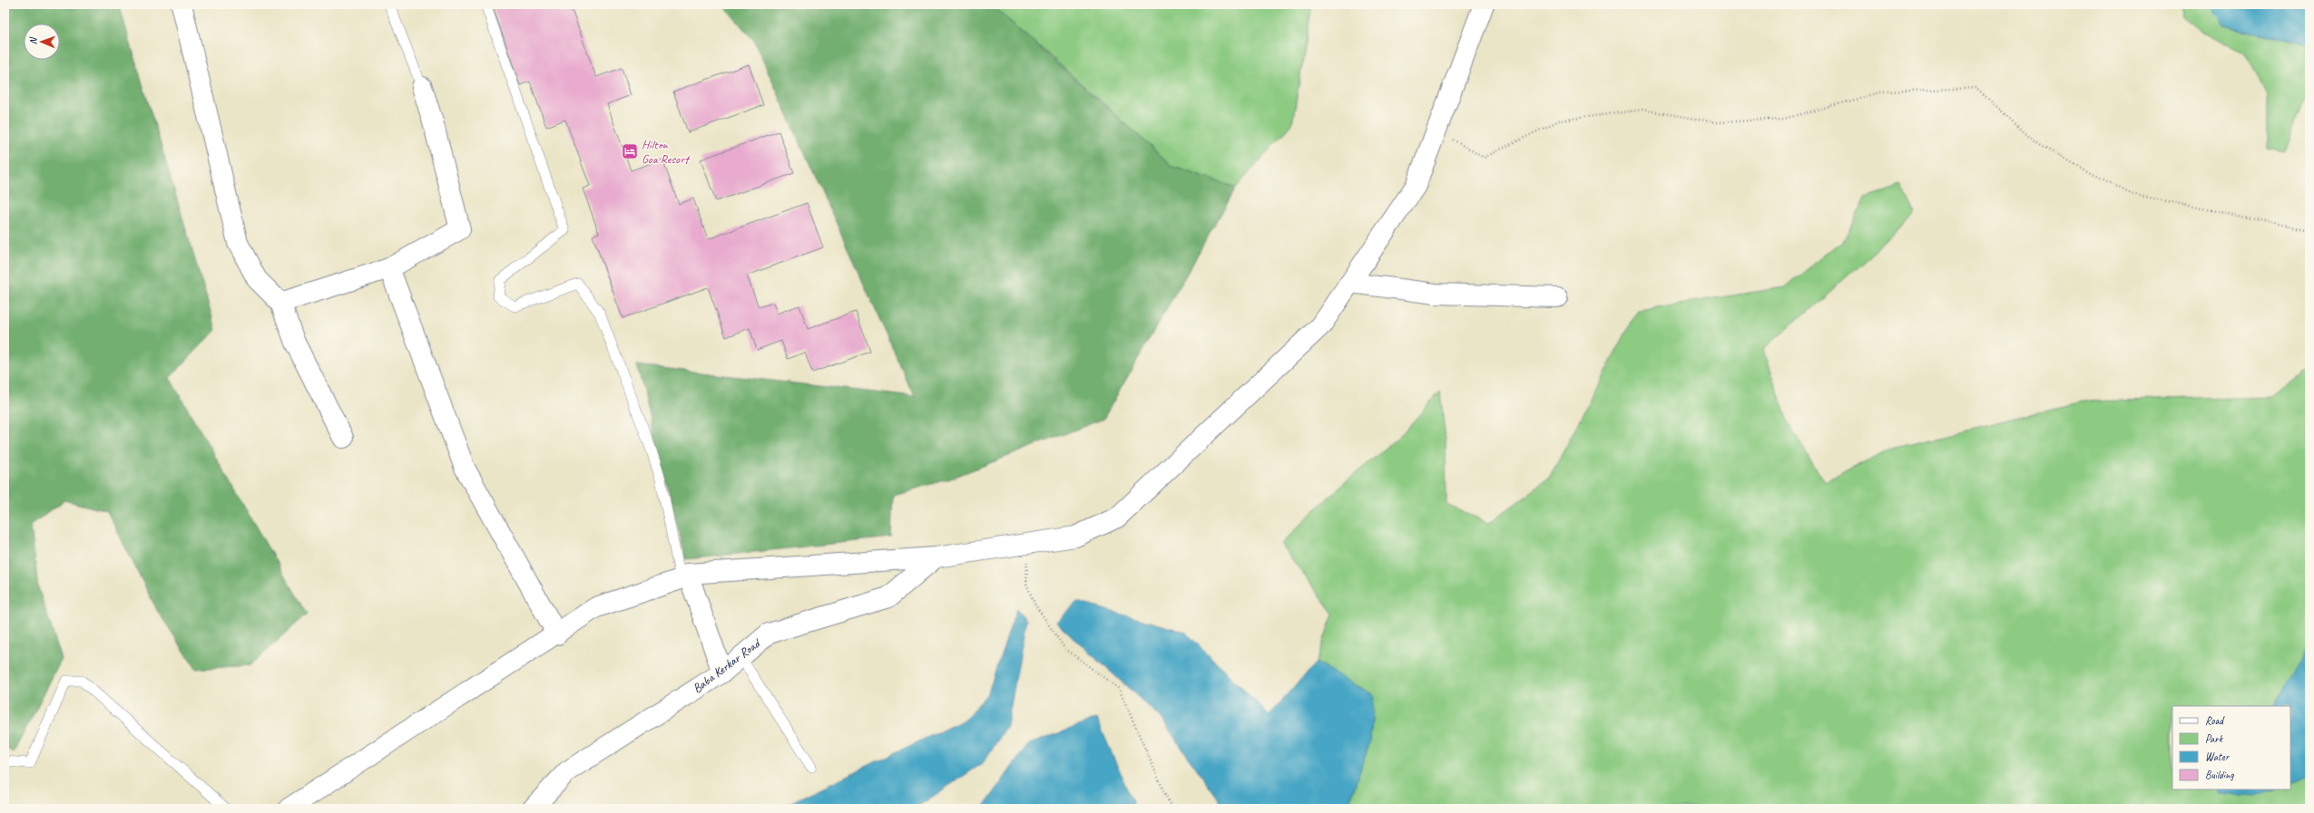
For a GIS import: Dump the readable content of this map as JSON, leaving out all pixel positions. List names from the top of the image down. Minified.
{"streets":{"street":["Baba Kerkar Road"]},"places":{"hotel":["Hilton Goa Resort"]},"legend":["Road","Park","Water","Building"],"north":"left"}
